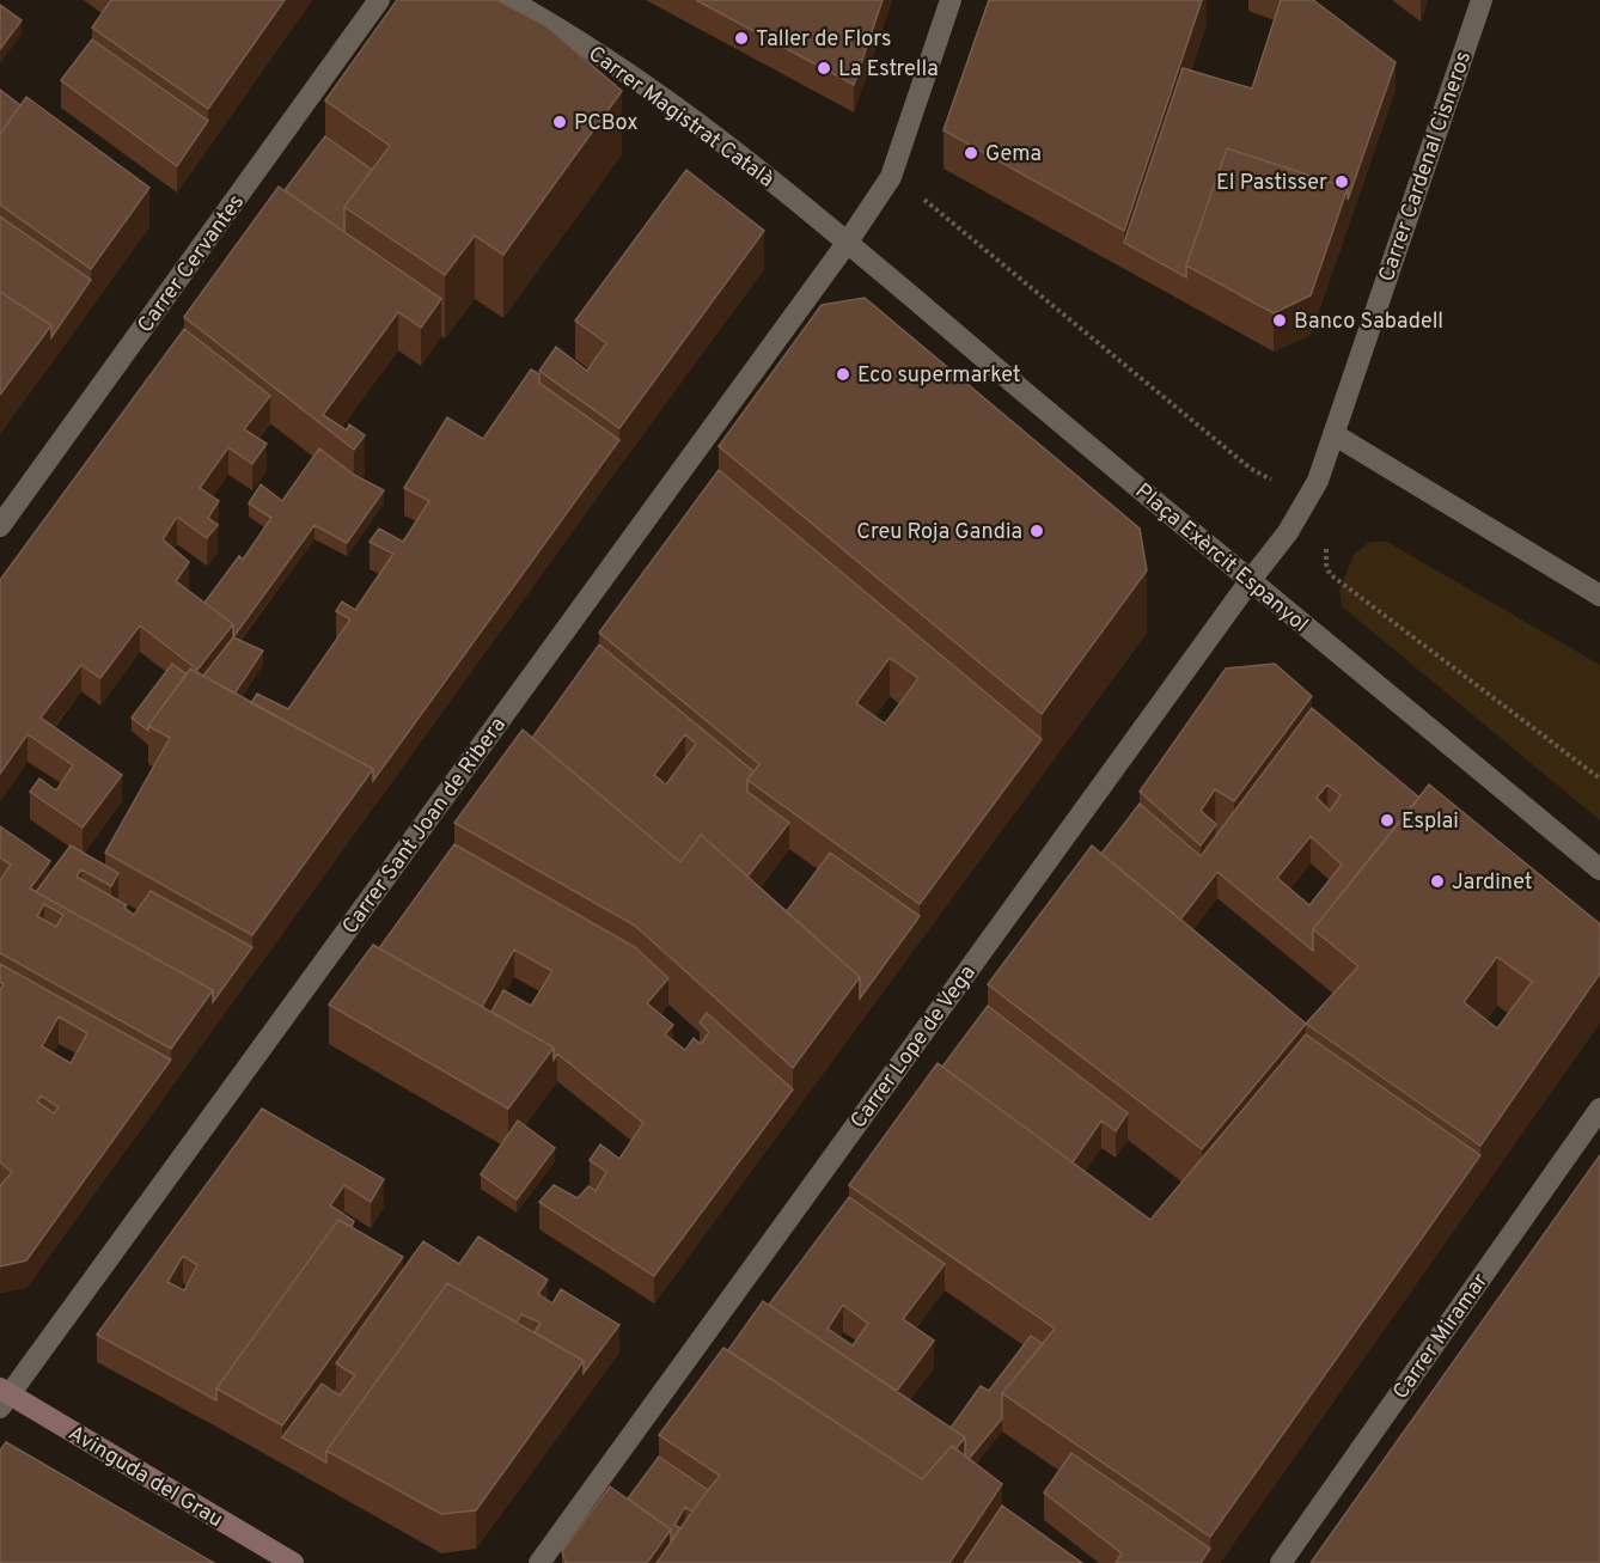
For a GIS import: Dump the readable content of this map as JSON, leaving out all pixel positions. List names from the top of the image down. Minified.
{"streets":{"street":["Carrer Magistrat Català","Carrer Cardenal Cisneros","Carrer Cervantes","Plaça Exèrcit Espanyol","Carrer Sant Joan de Ribera","Carrer Lope de Vega","Carrer Miramar","Avinguda del Grau"]},"crossings":[["Carrer Magistrat Català","Plaça Exèrcit Espanyol"],["Carrer Magistrat Català","Carrer Sant Joan de Ribera"],["Carrer Cardenal Cisneros","Carrer Lope de Vega"],["Plaça Exèrcit Espanyol","Carrer Sant Joan de Ribera"],["Plaça Exèrcit Espanyol","Carrer Lope de Vega"],["Carrer Sant Joan de Ribera","Avinguda del Grau"]],"places":["Taller de Flors","La Estrella","PCBox","Gema","El Pastisser","Banco Sabadell","Eco supermarket","Creu Roja Gandia","Esplai","Jardinet"]}
